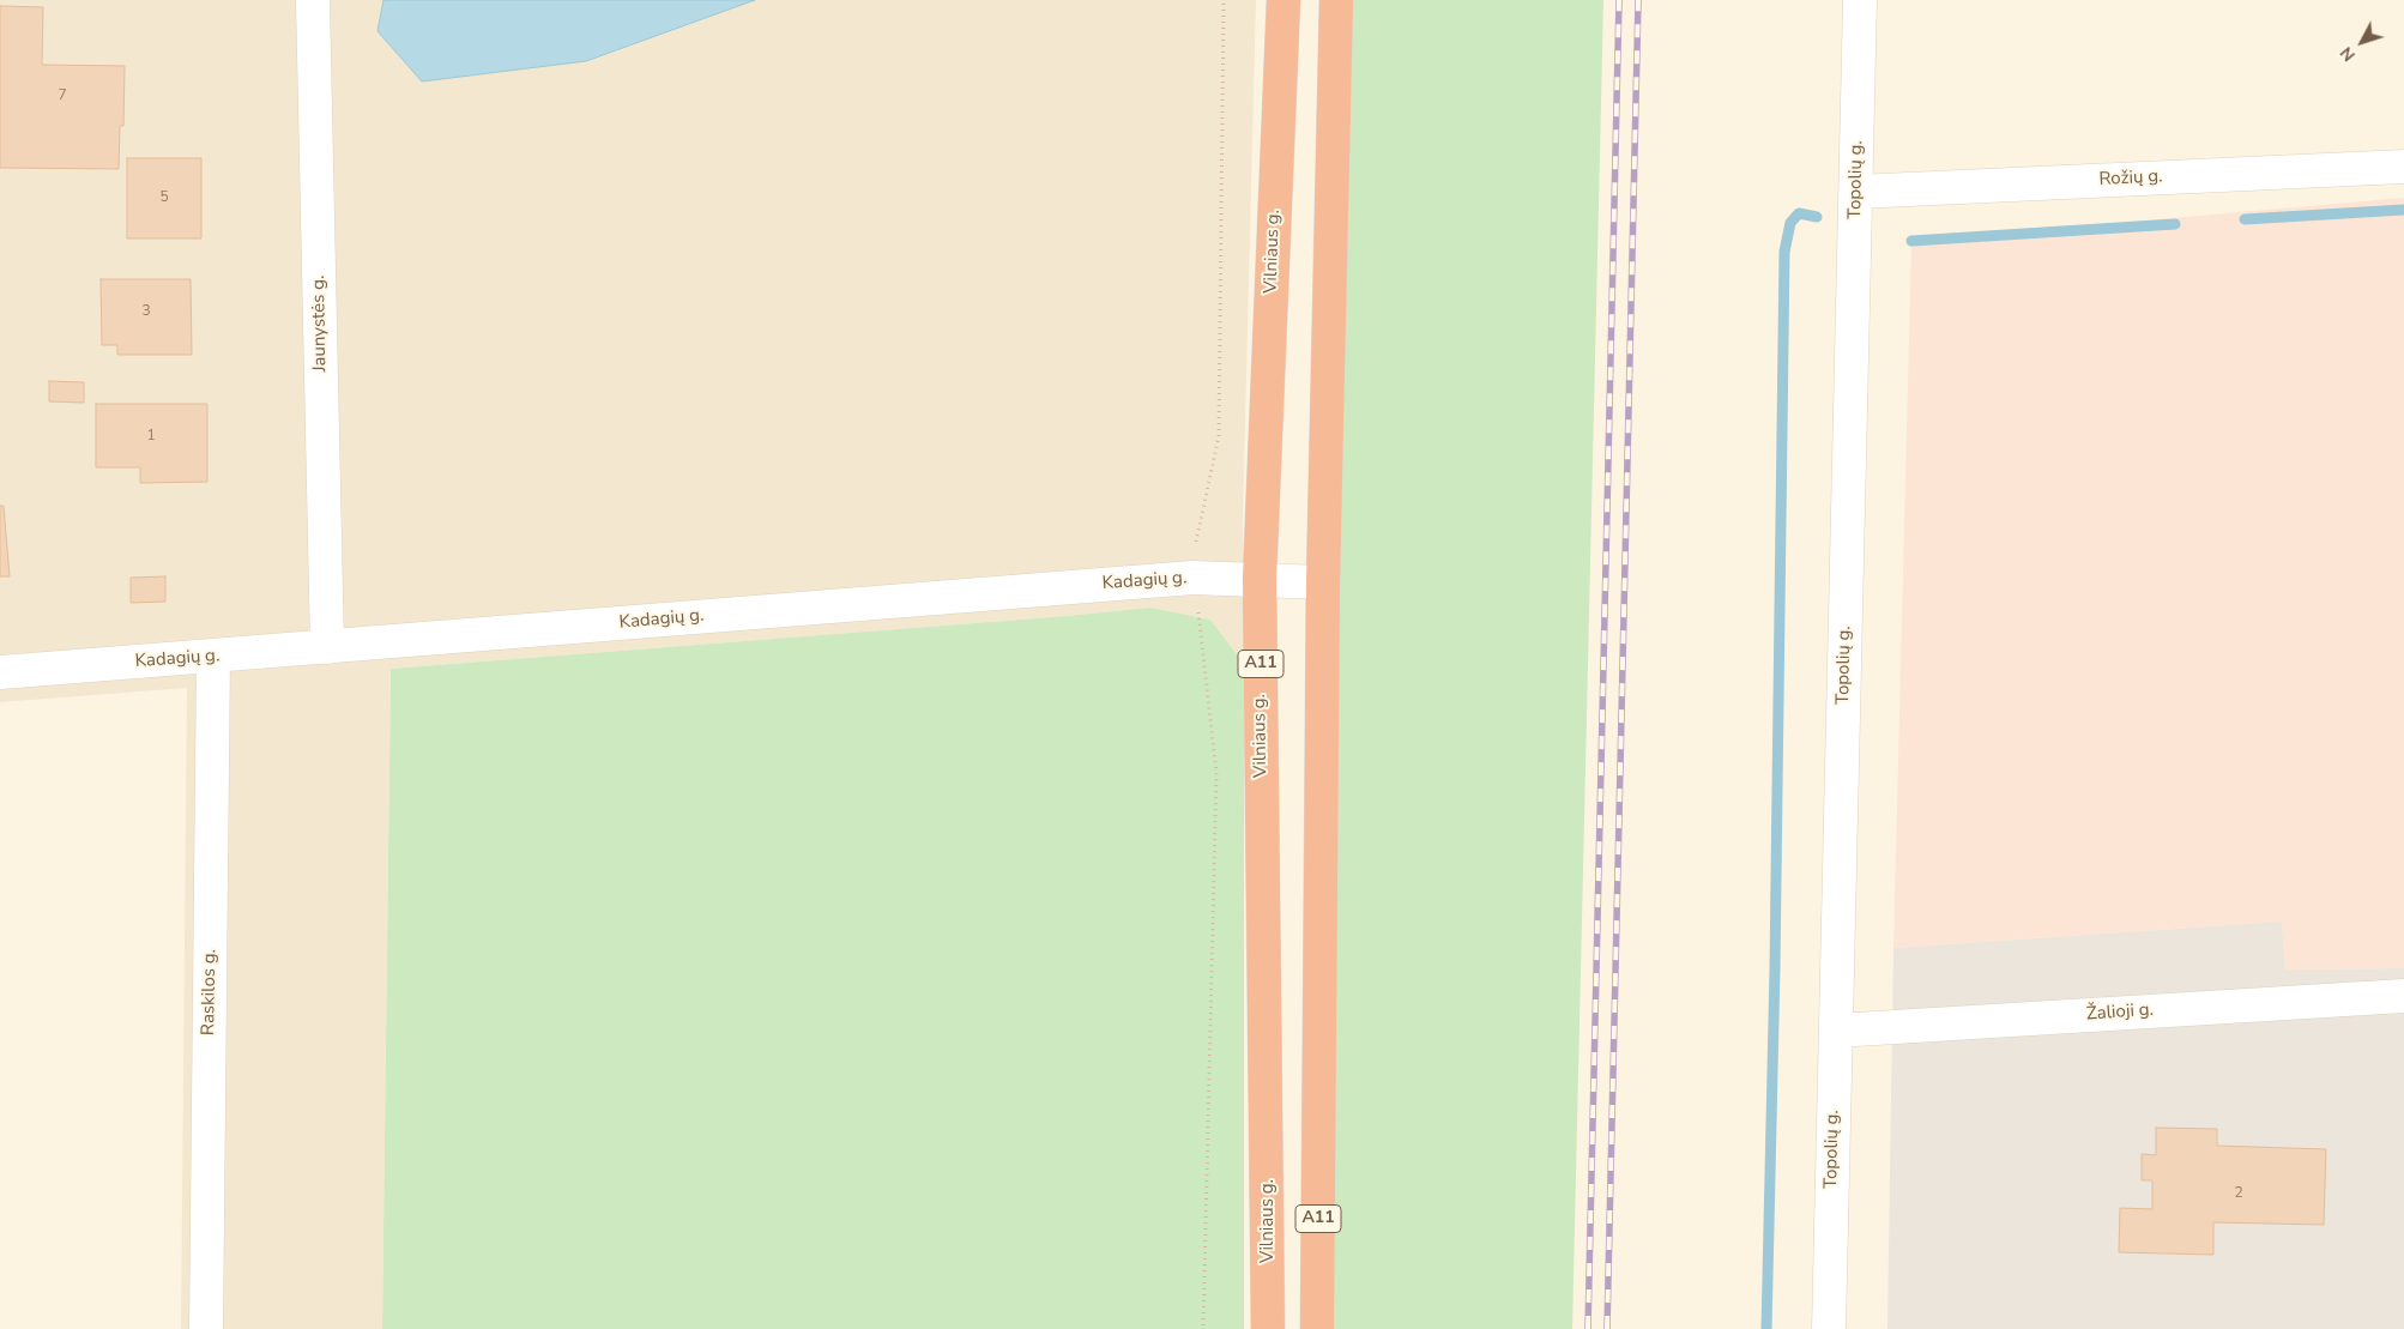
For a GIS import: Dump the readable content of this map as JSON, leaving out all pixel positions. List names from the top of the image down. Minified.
{"streets":{"highway":["Vilniaus g.","A11"],"street":["Rožių g.","Topolių g.","Jaunystės g.","Kadagių g.","Raskilos g.","Žalioji g."]},"crossings":[["Rožių g.","Topolių g."],["Topolių g.","Žalioji g."],["Vilniaus g.","Kadagių g."],["Jaunystės g.","Kadagių g."],["Kadagių g.","A11"],["Kadagių g.","Raskilos g."]],"house_numbers":["7","5","3","1","2"],"north":"bottom left"}
